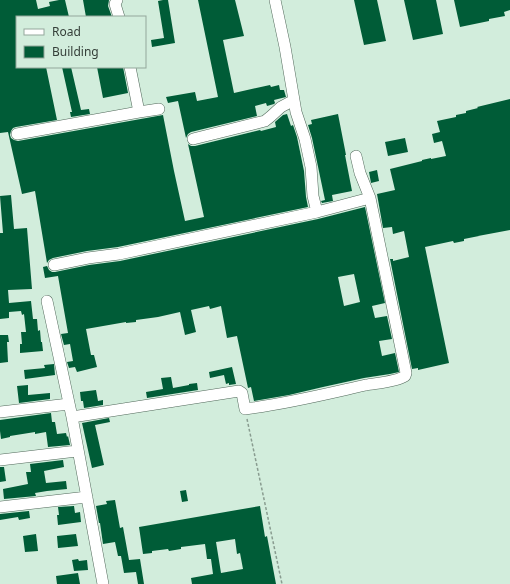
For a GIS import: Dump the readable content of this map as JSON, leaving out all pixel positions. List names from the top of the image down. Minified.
{"legend":["Road","Building"]}
